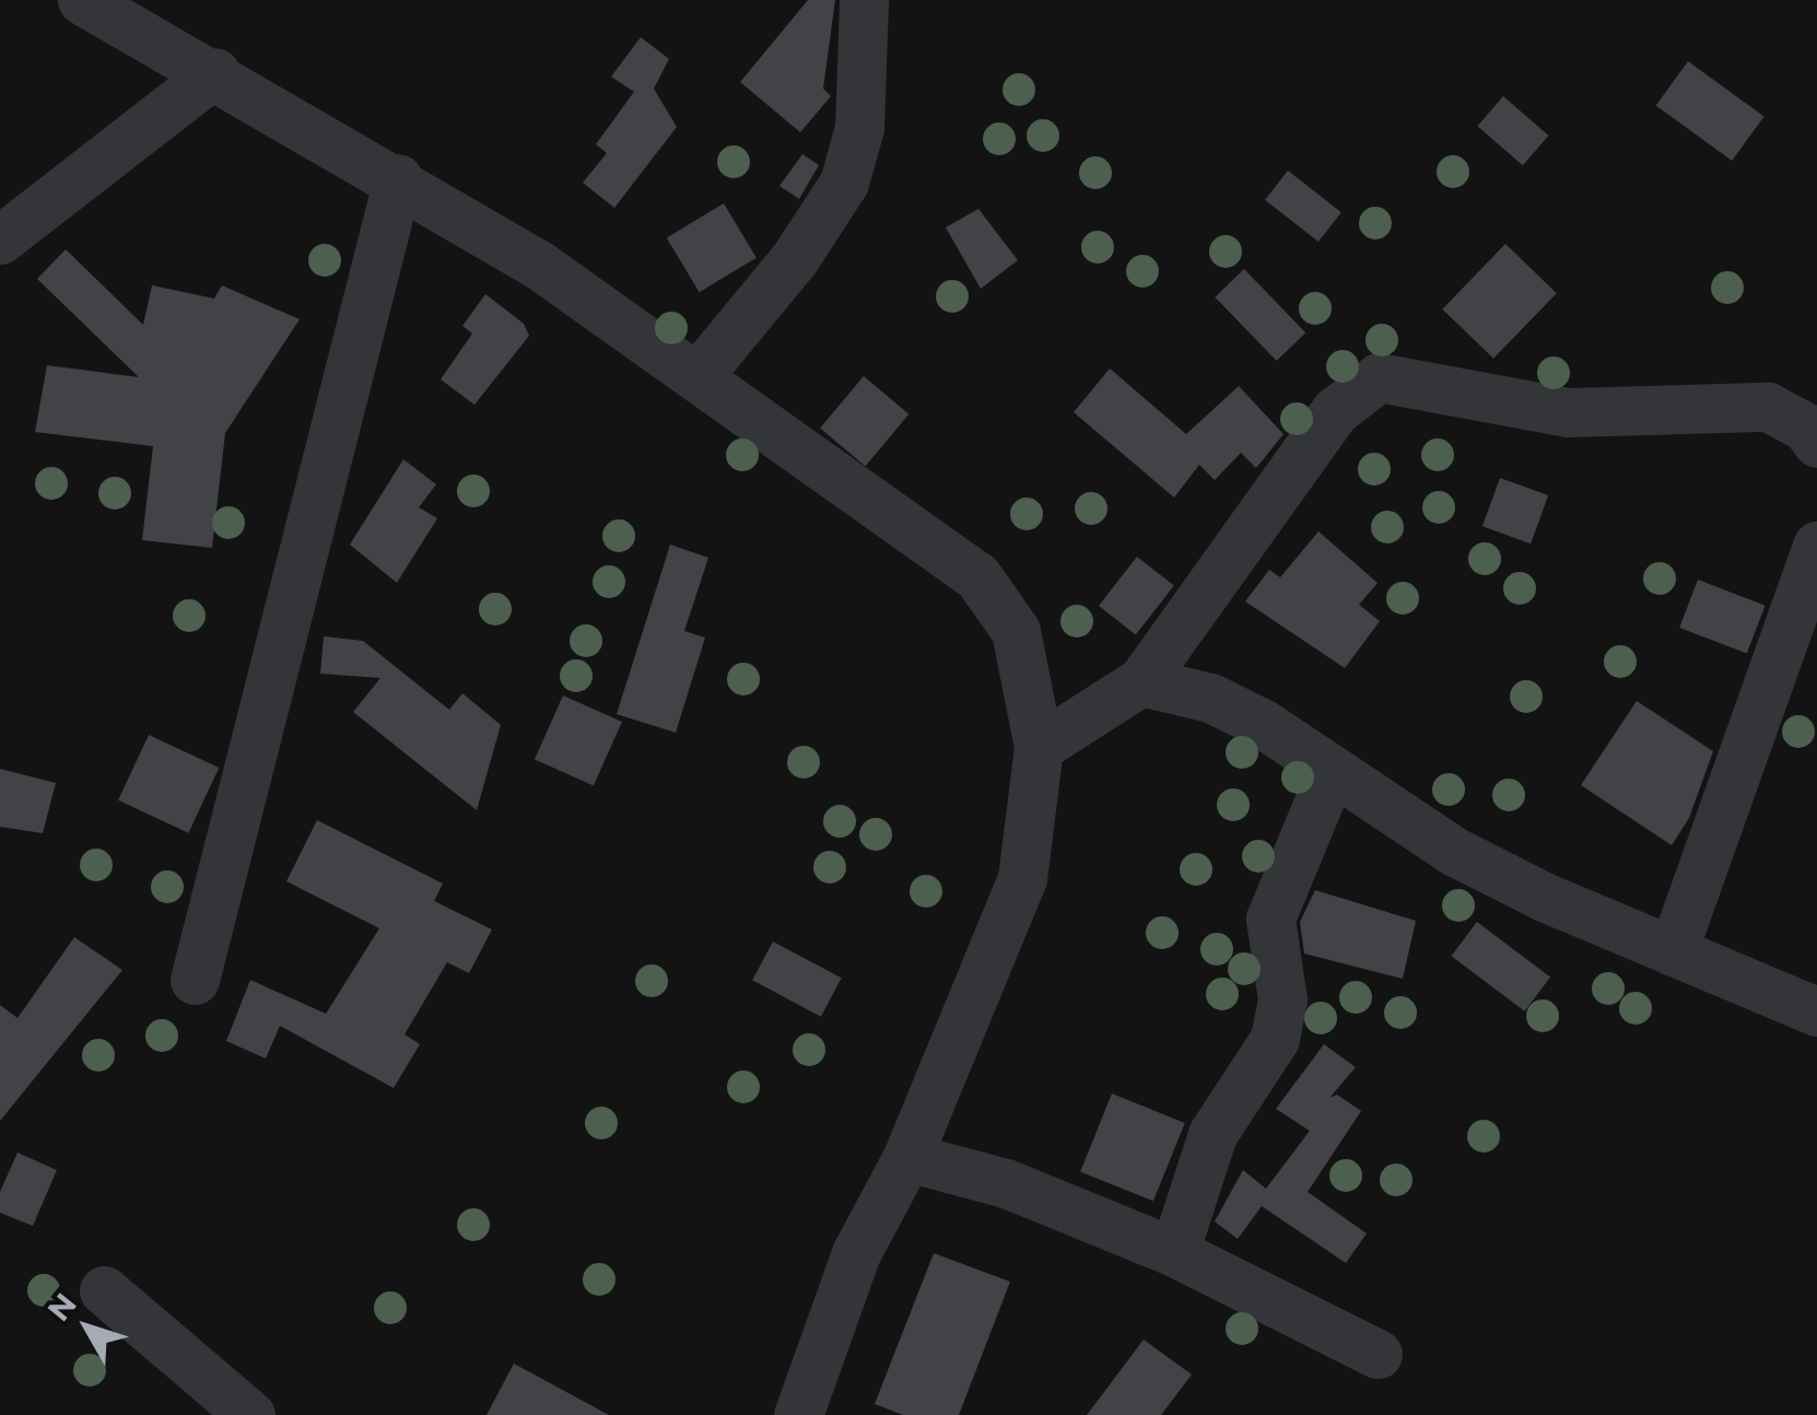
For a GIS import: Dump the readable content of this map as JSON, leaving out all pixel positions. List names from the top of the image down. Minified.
{"north":"top left"}
